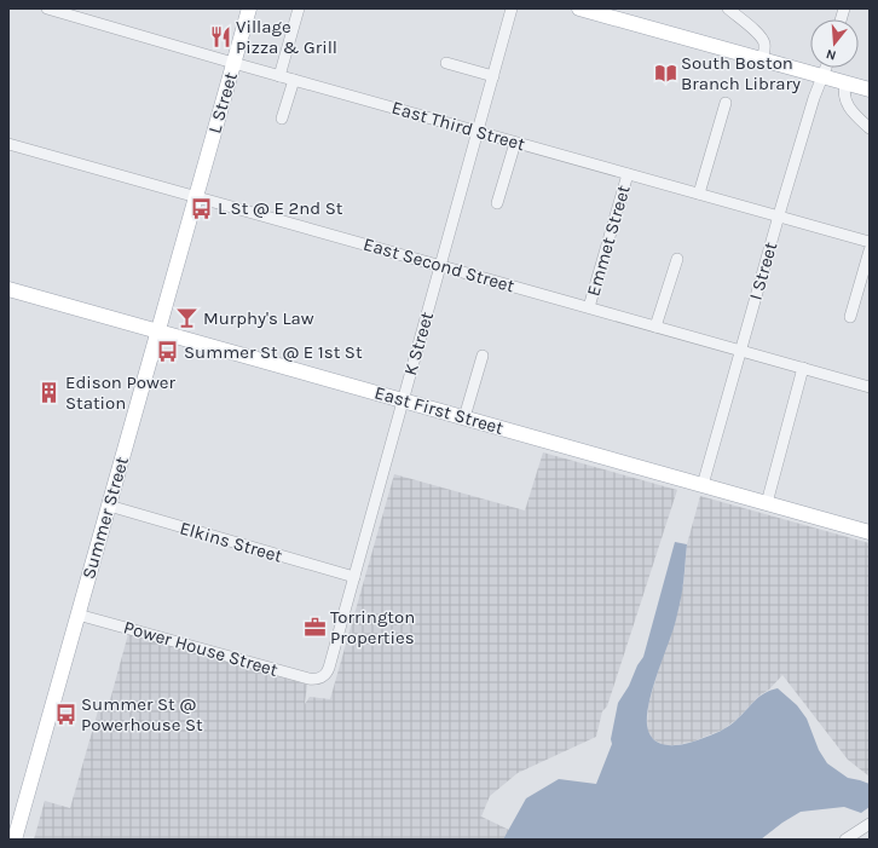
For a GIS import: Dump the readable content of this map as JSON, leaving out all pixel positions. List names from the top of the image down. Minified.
{"streets":{"main road":["L Street","East First Street","Summer Street"],"street":["East Third Street","Emmet Street","East Second Street","I Street","K Street","Elkins Street","Power House Street"]},"crossings":[["L Street","East Third Street"],["L Street","East Second Street"],["L Street","Summer Street"],["East Third Street","Emmet Street"],["East Third Street","I Street"],["East Third Street","K Street"],["Emmet Street","East Second Street"],["East Second Street","I Street"],["East Second Street","K Street"],["East Second Street","Summer Street"],["I Street","East First Street"],["K Street","East First Street"],["K Street","Elkins Street"],["K Street","Power House Street"],["East First Street","Summer Street"],["Summer Street","Elkins Street"],["Summer Street","Power House Street"]],"places":{"restaurant":["Village Pizza & Grill"],"library":["South Boston Branch Library"],"bus stop":["L St @ E 2nd St","Summer St @ E 1st St","Summer St @ Powerhouse St"],"bar":["Murphy's Law"],"building":["Edison Power Station"],"office":["Torrington Properties"]},"north":"bottom"}
